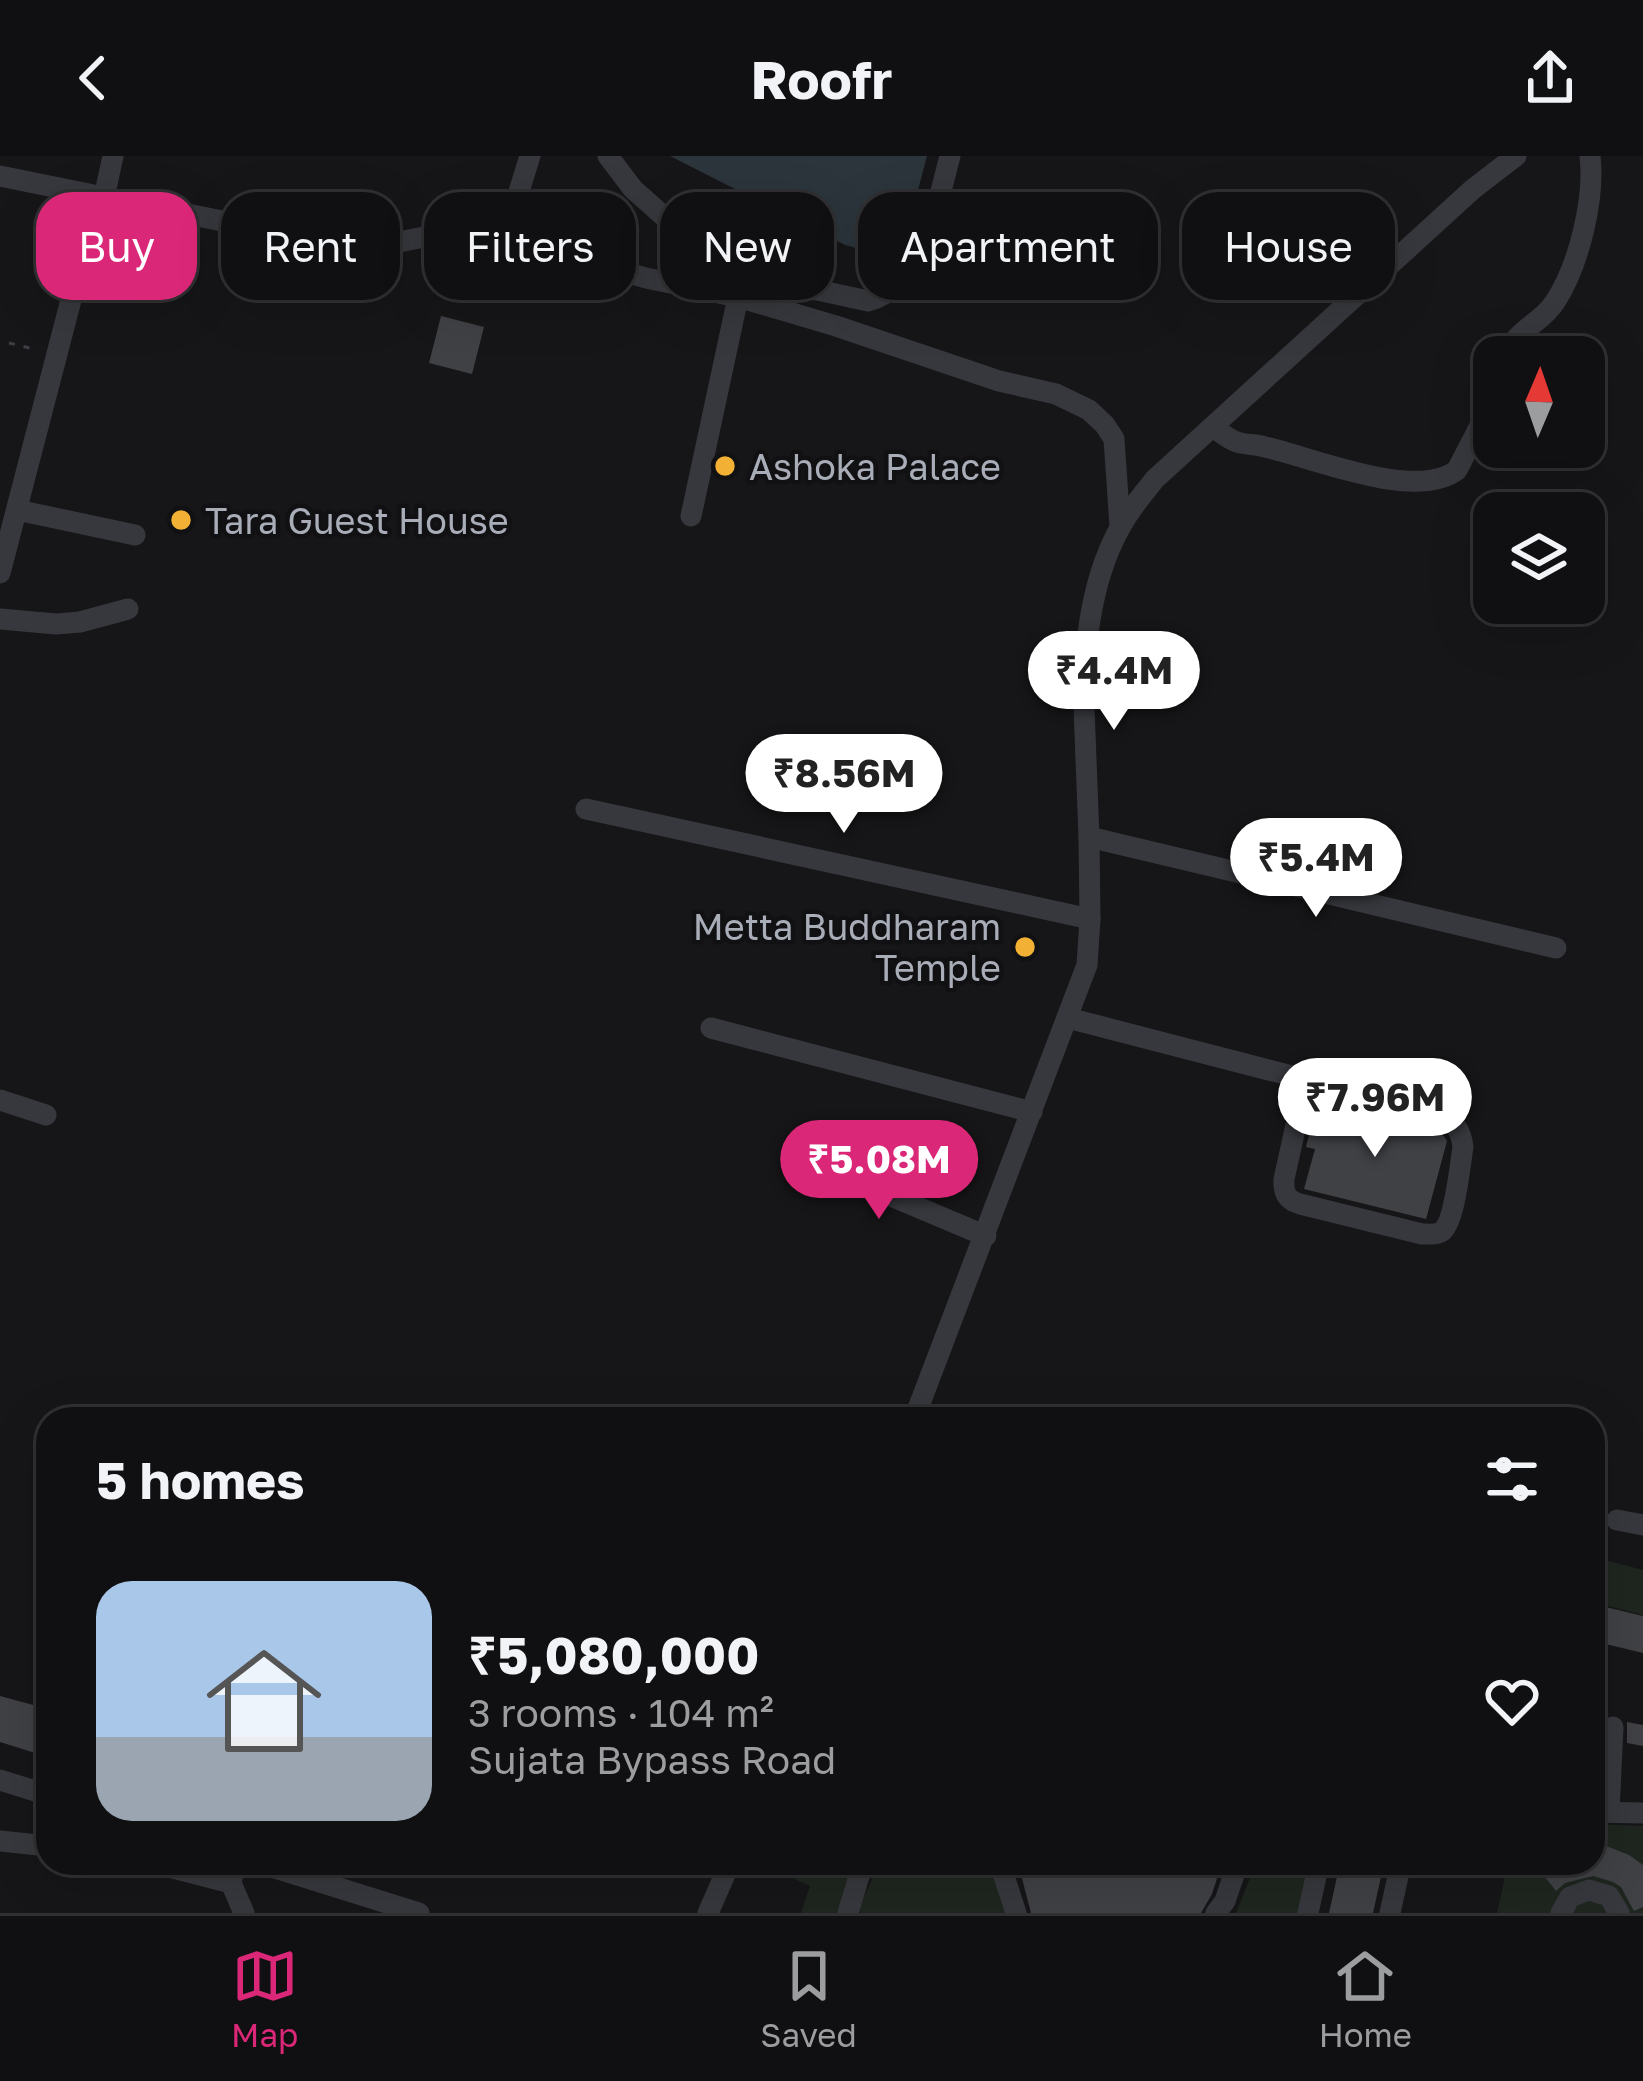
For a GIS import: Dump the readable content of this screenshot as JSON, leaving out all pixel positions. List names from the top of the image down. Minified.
{"places":["Ashoka Palace","Tara Guest House","Metta Buddharam Temple"],"north":"top","page":{"header":"Roofr","chip":["Buy","Rent","Filters","New","Apartment","House"],"price":["₹4.4M","₹8.56M","₹5.4M","₹7.96M","₹5.08M"],"heading":"5 homes","list":[{"name":"₹5,080,000","note":"3 rooms · 104 m² · Sujata Bypass Road"}],"tabs":["Map","Saved","Home"]}}
